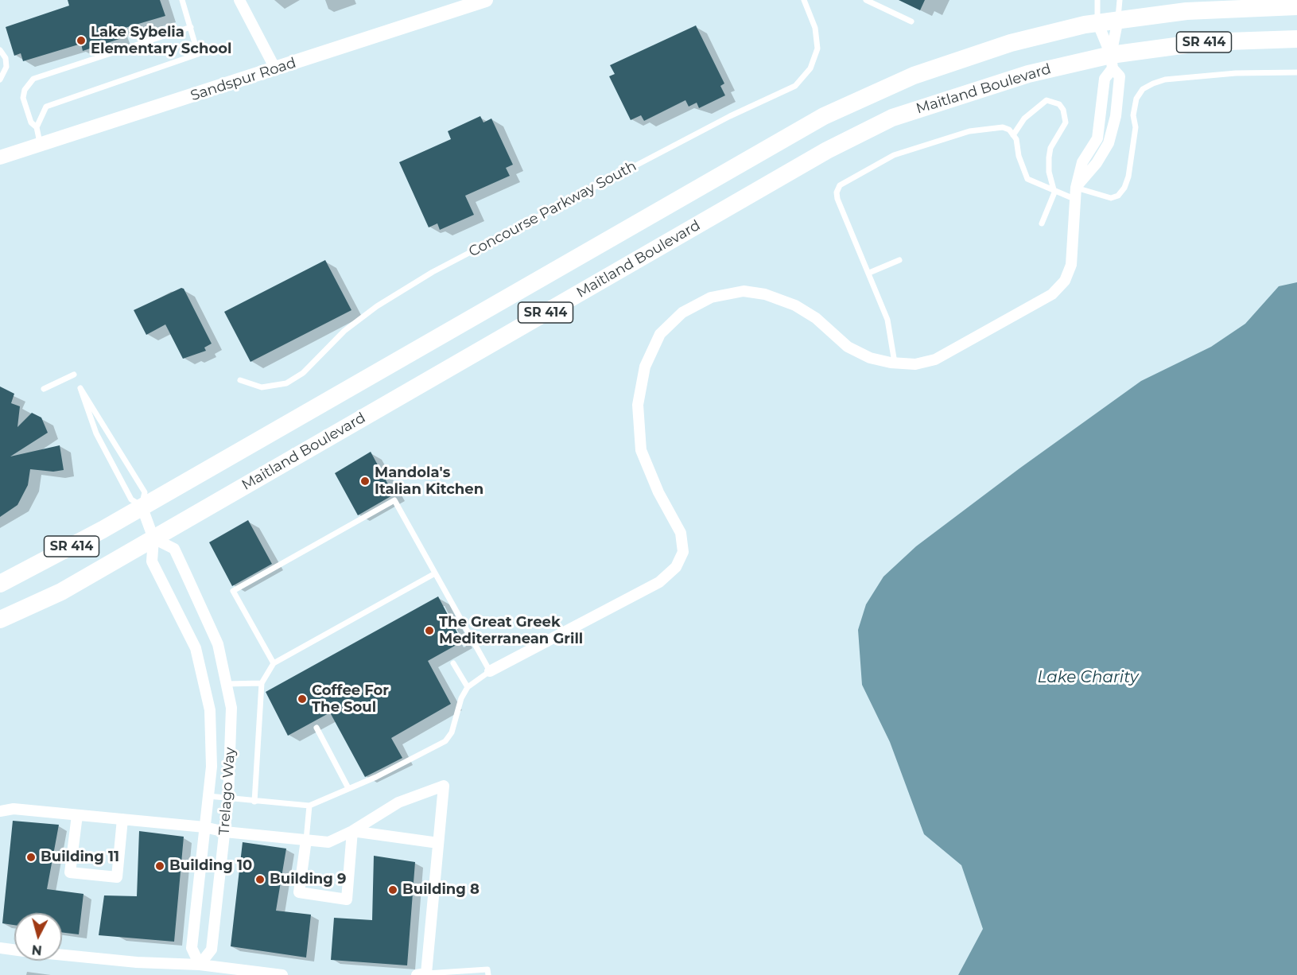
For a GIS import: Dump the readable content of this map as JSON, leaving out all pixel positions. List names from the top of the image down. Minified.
{"streets":{"main road":["SR 414","Maitland Boulevard"],"street":["Sandspur Road","Trelago Way"],"lane":["Concourse Parkway South"]},"crossings":[["Maitland Boulevard","Trelago Way"]],"water":["Lake Charity"],"places":["Lake Sybelia Elementary School","Mandola's Italian Kitchen","The Great Greek Mediterranean Grill","Coffee For The Soul","Building 11","Building 10","Building 9","Building 8"],"north":"bottom"}
